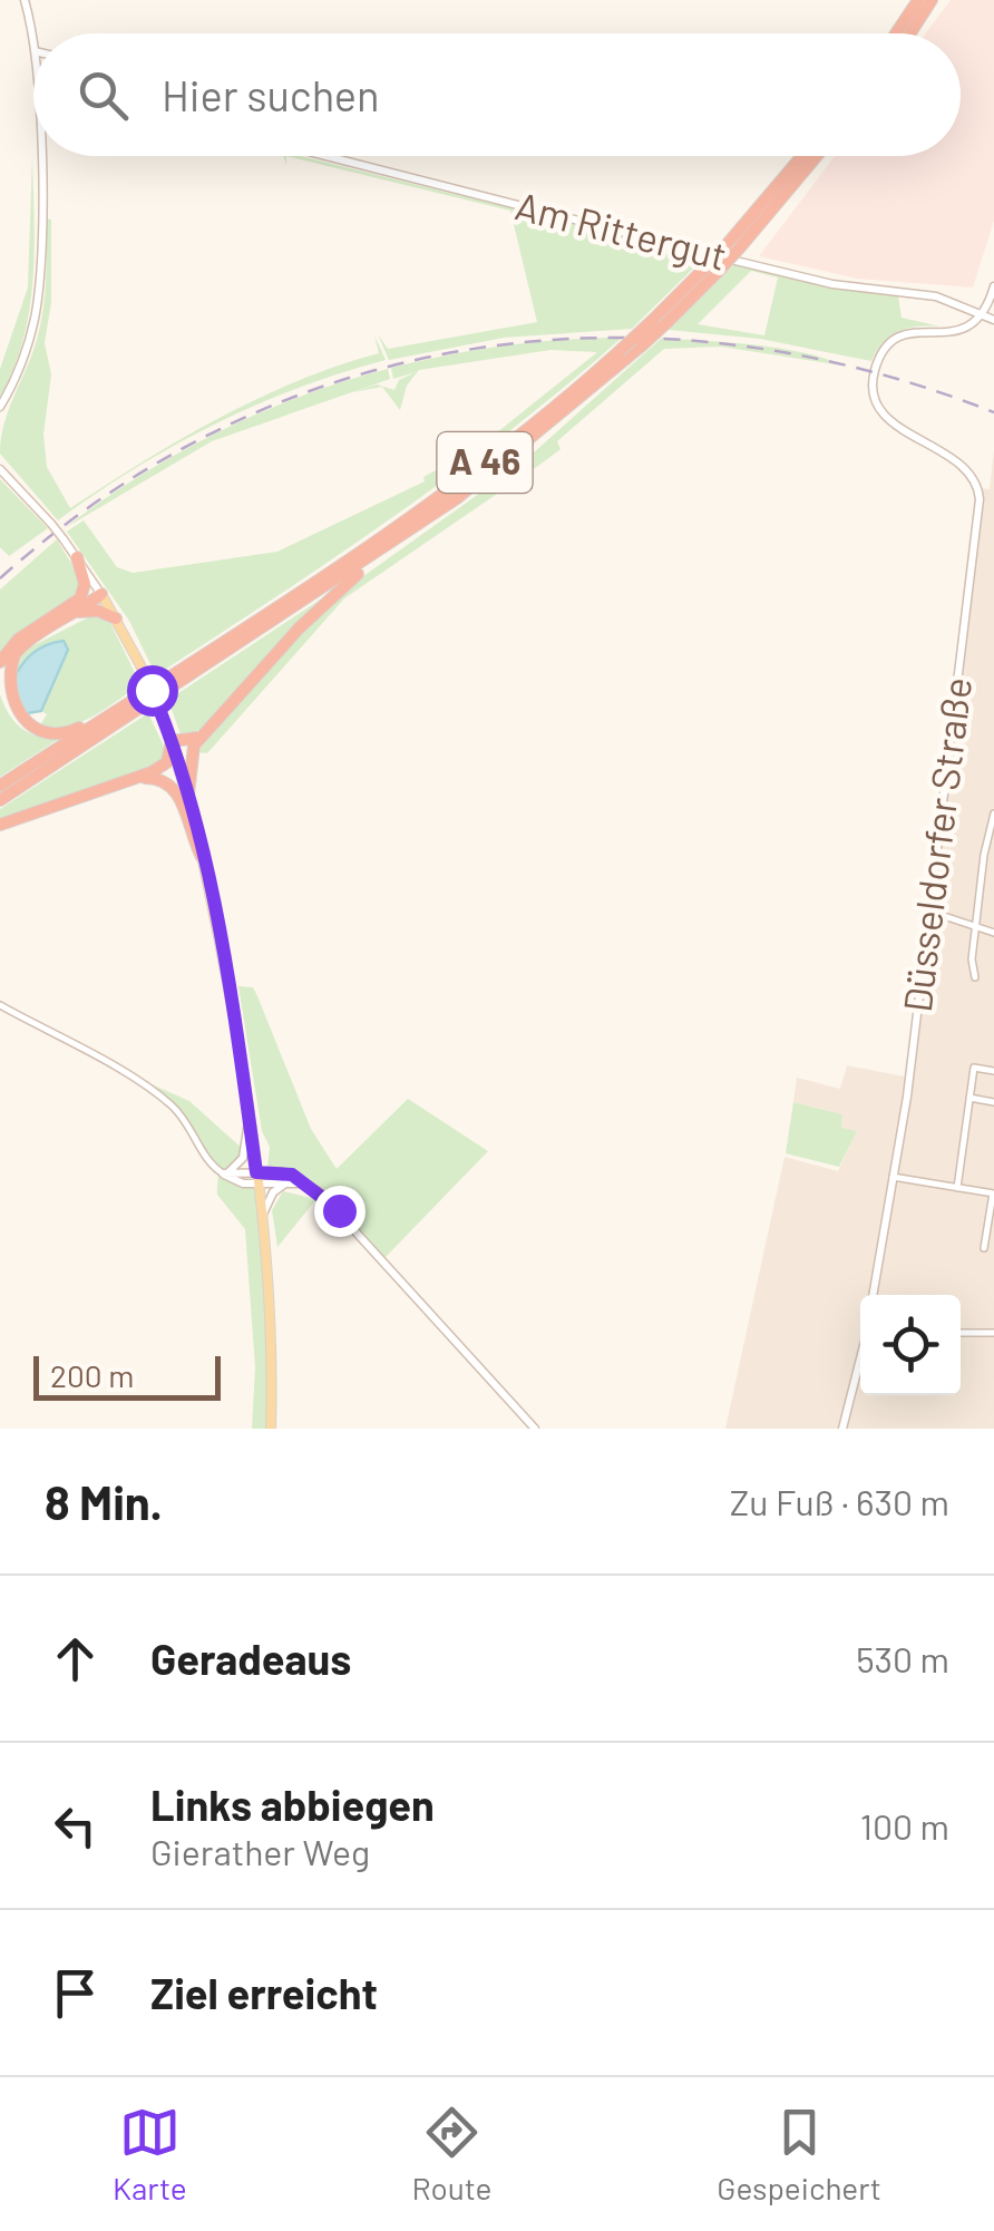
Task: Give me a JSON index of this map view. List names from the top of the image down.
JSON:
{
  "streets": {
    "highway": ["A 46"],
    "street": ["Am Rittergut", "Düsseldorfer Straße"]
  },
  "crossings": [
    ["Am Rittergut", "Düsseldorfer Straße"]
  ],
  "scale_bar": "200 m",
  "page": {
    "search": "Hier suchen",
    "scale": "200 m",
    "heading": ["8 Min.", "Zu Fuß · 630 m"],
    "list": [
      ["Geradeaus", "530 m"],
      ["Links abbiegen", "Gierather Weg", "100 m"],
      "Ziel erreicht"
    ],
    "nav": ["Karte", "Route", "Gespeichert"]
  }
}
